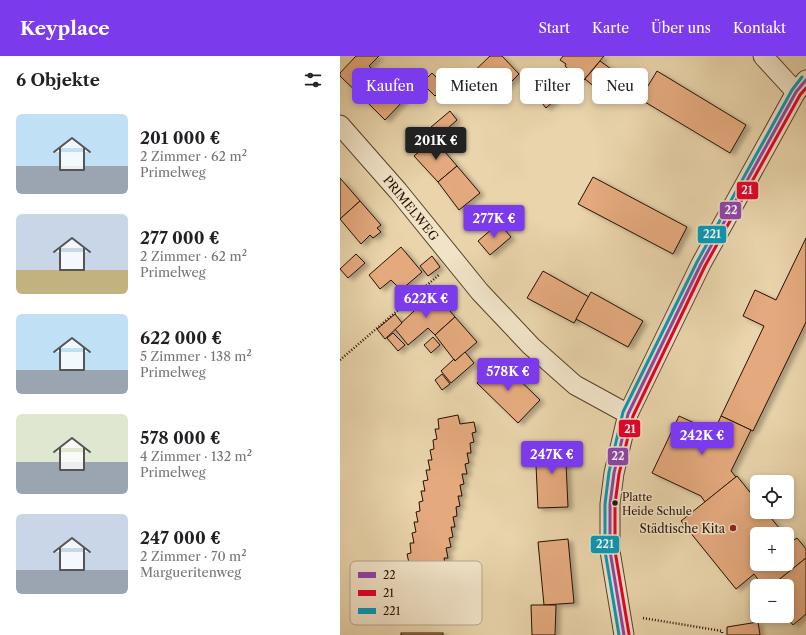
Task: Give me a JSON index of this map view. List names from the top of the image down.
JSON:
{
  "streets": {
    "street": ["PRIMELWEG"]
  },
  "places": ["Platte Heide Schule", "Städtische Kita"],
  "lines": ["transit line 221", "transit line 22", "transit line 21"],
  "legend": ["22", "21", "221"],
  "page": {
    "header": "Keyplace",
    "nav": [
      "Start",
      "Karte",
      "Über uns",
      "Kontakt"
    ],
    "heading": "6 Objekte",
    "chip": [
      "Kaufen",
      "Mieten",
      "Filter",
      "Neu"
    ],
    "list": [
      {
        "name": "201 000 €",
        "note": "2 Zimmer · 62 m² · Primelweg"
      },
      {
        "name": "277 000 €",
        "note": "2 Zimmer · 62 m² · Primelweg"
      },
      {
        "name": "622 000 €",
        "note": "5 Zimmer · 138 m² · Primelweg"
      },
      {
        "name": "578 000 €",
        "note": "4 Zimmer · 132 m² · Primelweg"
      },
      {
        "name": "247 000 €",
        "note": "2 Zimmer · 70 m² · Margueritenweg"
      }
    ],
    "price": [
      "201K €",
      "277K €",
      "622K €",
      "578K €",
      "242K €",
      "247K €"
    ],
    "map_buttons": ["+", "−"]
  }
}
